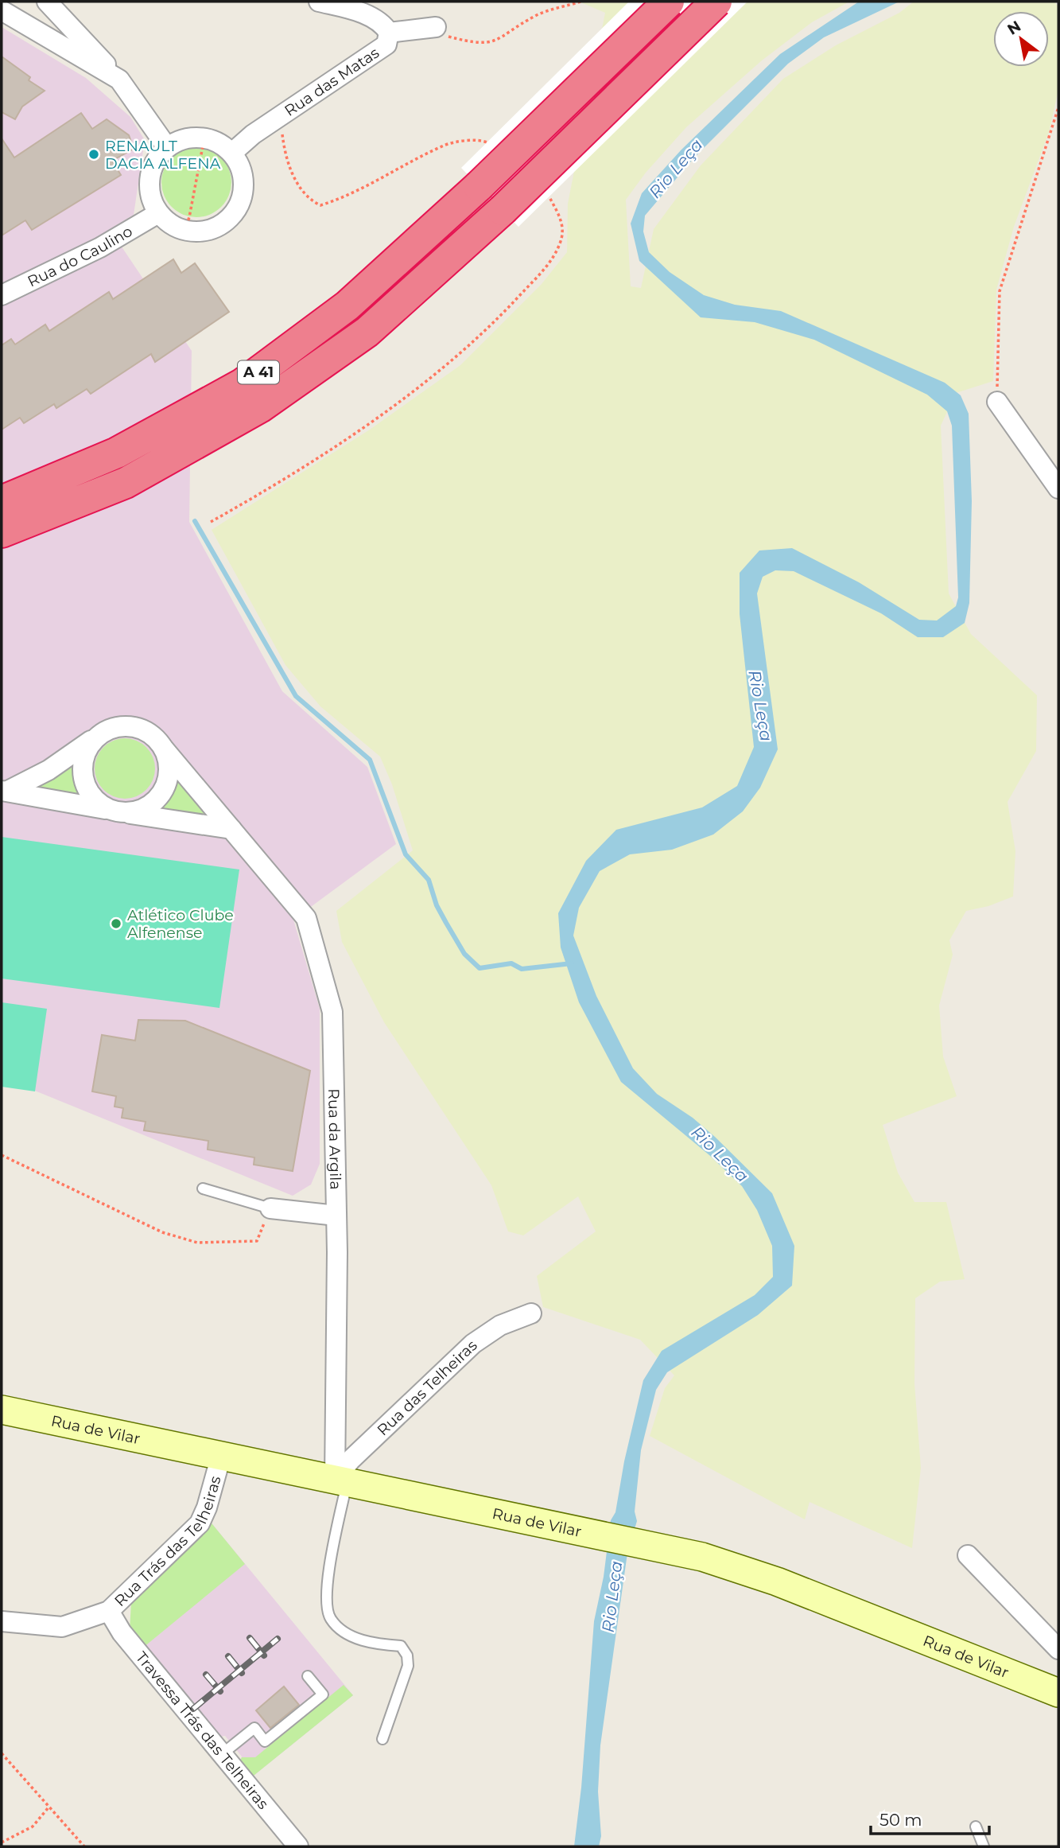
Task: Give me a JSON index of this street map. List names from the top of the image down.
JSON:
{
  "streets": {
    "highway": ["A 41"],
    "street": [
      "Rua das Matas",
      "Rua do Caulino",
      "Rua da Argila",
      "Rua das Telheiras",
      "Rua de Vilar",
      "Rua Trás das Telheiras",
      "Travessa Trás das Telheiras"
    ]
  },
  "crossings": [
    ["Rua da Argila", "Rua das Telheiras"],
    ["Rua da Argila", "Rua de Vilar"],
    ["Rua das Telheiras", "Rua de Vilar"],
    ["Rua de Vilar", "Rua Trás das Telheiras"],
    ["Rua Trás das Telheiras", "Travessa Trás das Telheiras"]
  ],
  "water": ["Rio Leça"],
  "places": ["RENAULT DACIA ALFENA", "Atlético Clube Alfenense"],
  "scale_bar": "50 m",
  "north": "top left"
}
